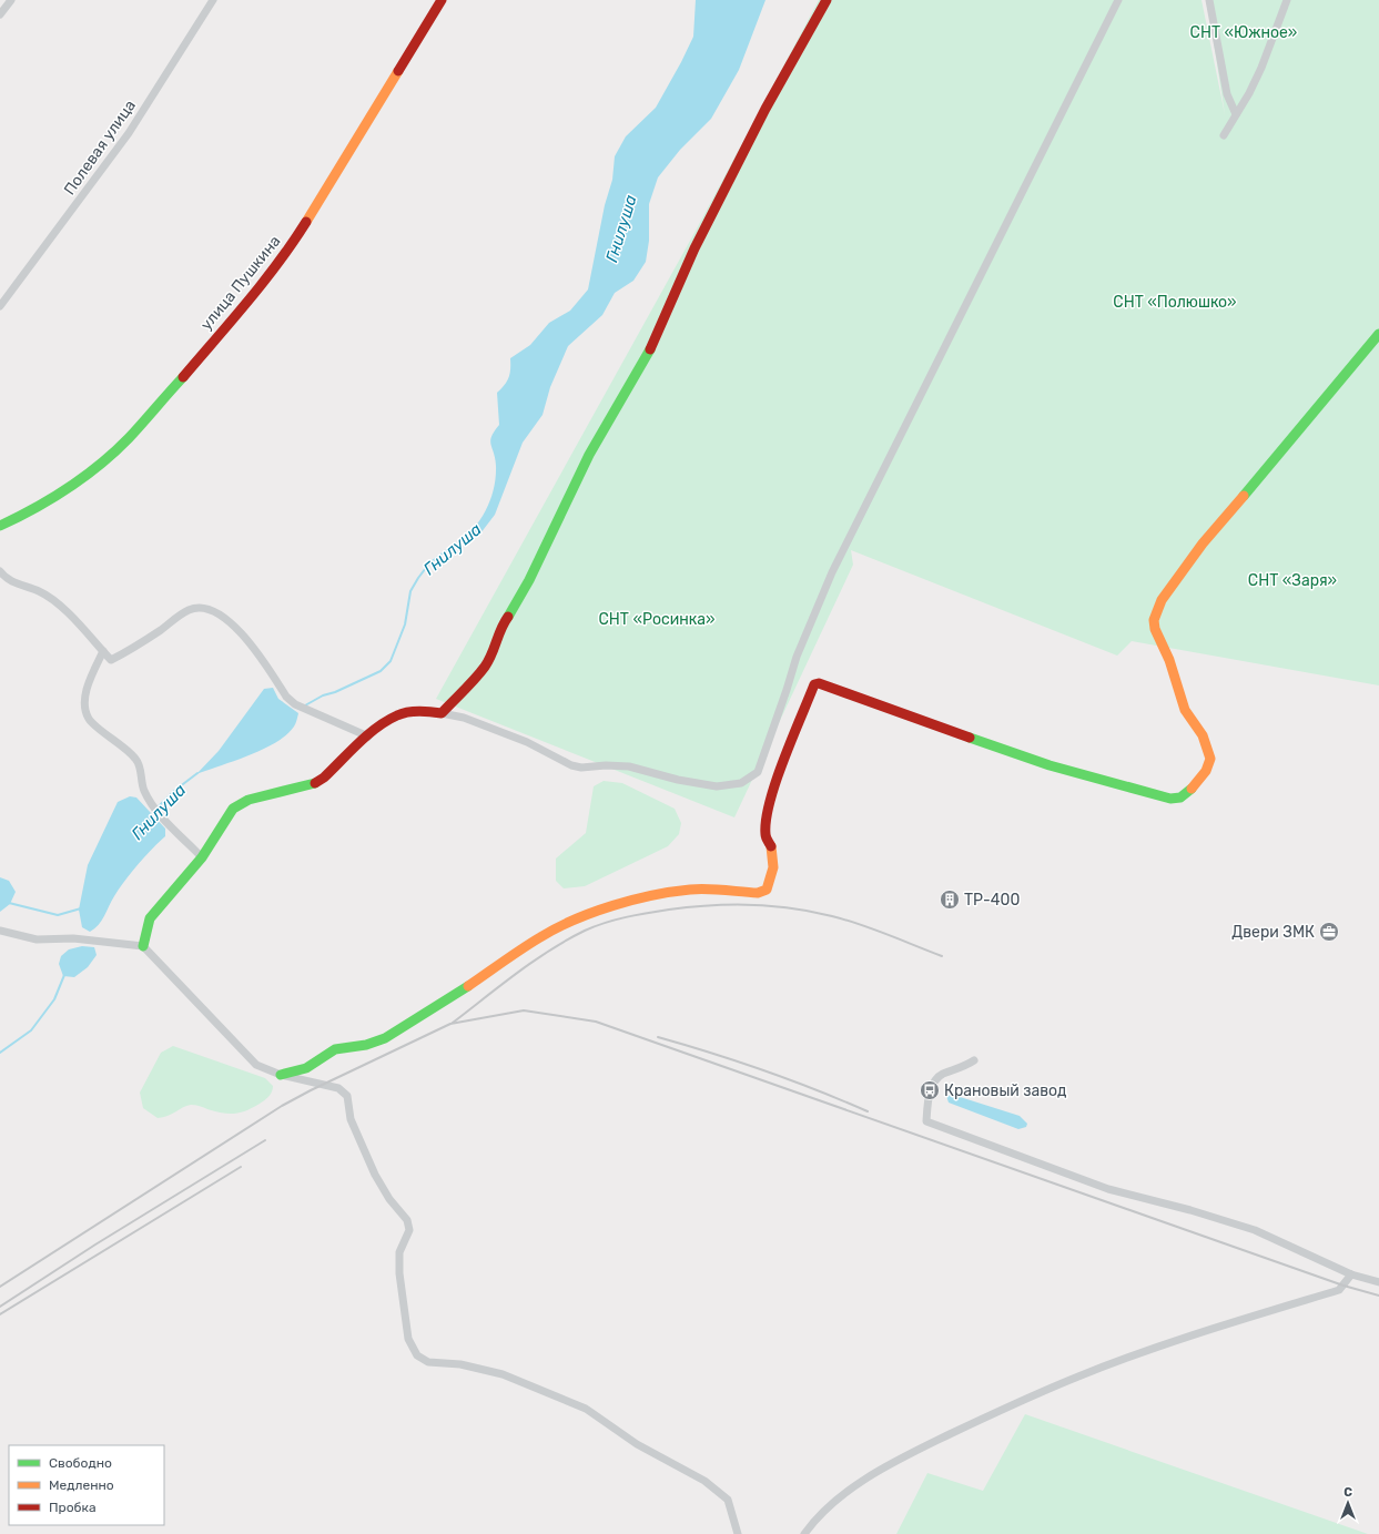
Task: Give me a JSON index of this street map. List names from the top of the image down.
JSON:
{
  "streets": {
    "street": ["Полевая улица", "улица Пушкина"]
  },
  "water": ["Гнилуша"],
  "parks": [
    "СНТ «Южное»",
    "СНТ «Полюшко»",
    "СНТ «Заря»",
    "СНТ «Росинка»"
  ],
  "places": {
    "building": ["ТР-400"],
    "office": ["Двери ЗМК"],
    "bus stop": ["Крановый завод"]
  },
  "legend": ["Свободно", "Медленно", "Пробка"],
  "north": "top"
}
